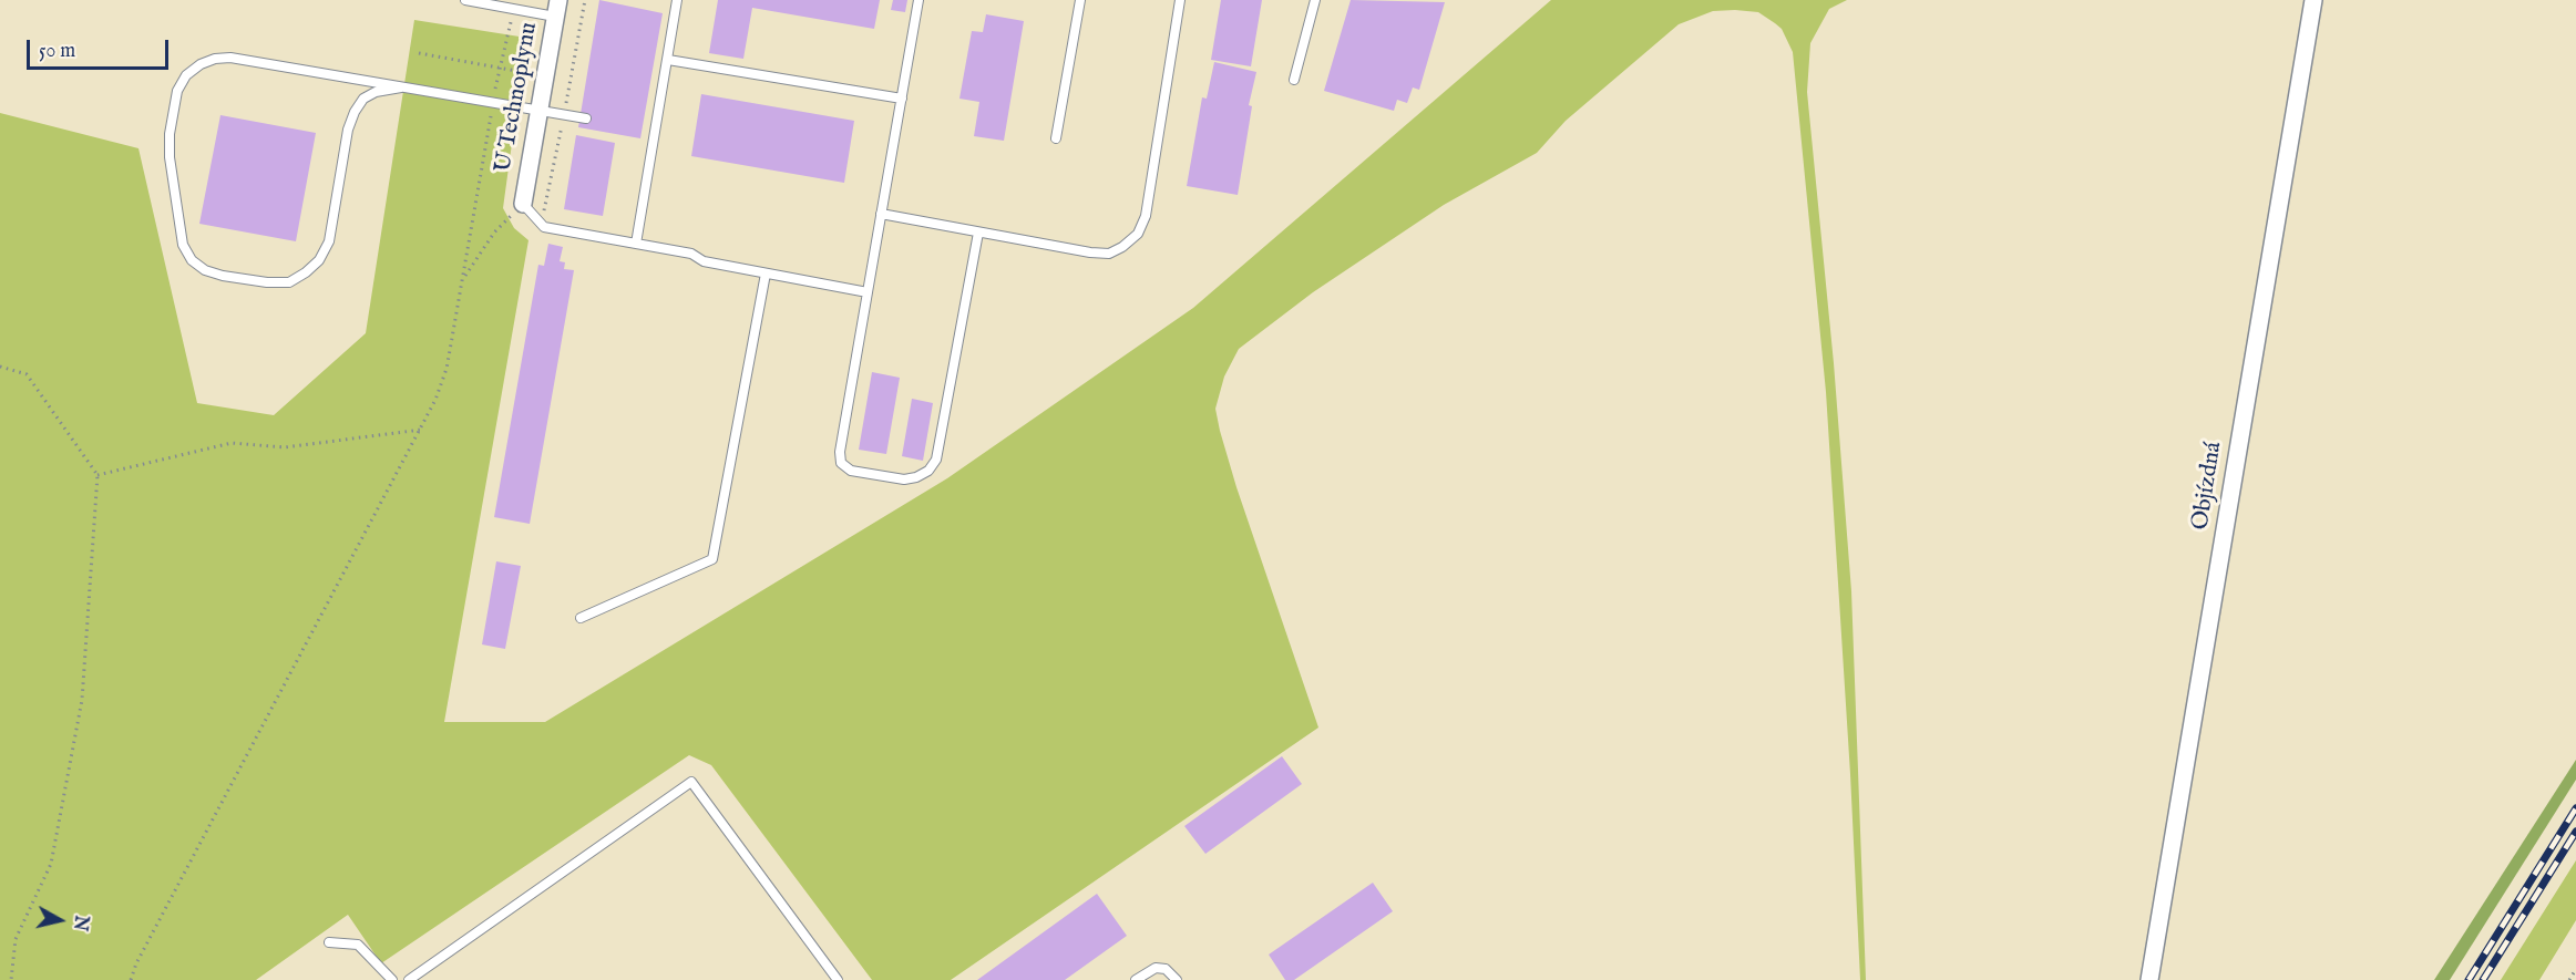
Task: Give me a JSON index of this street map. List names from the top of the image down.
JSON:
{
  "streets": {
    "street": ["U Technoplynu", "Objízdná"]
  },
  "scale_bar": "50 m",
  "north": "right"
}
